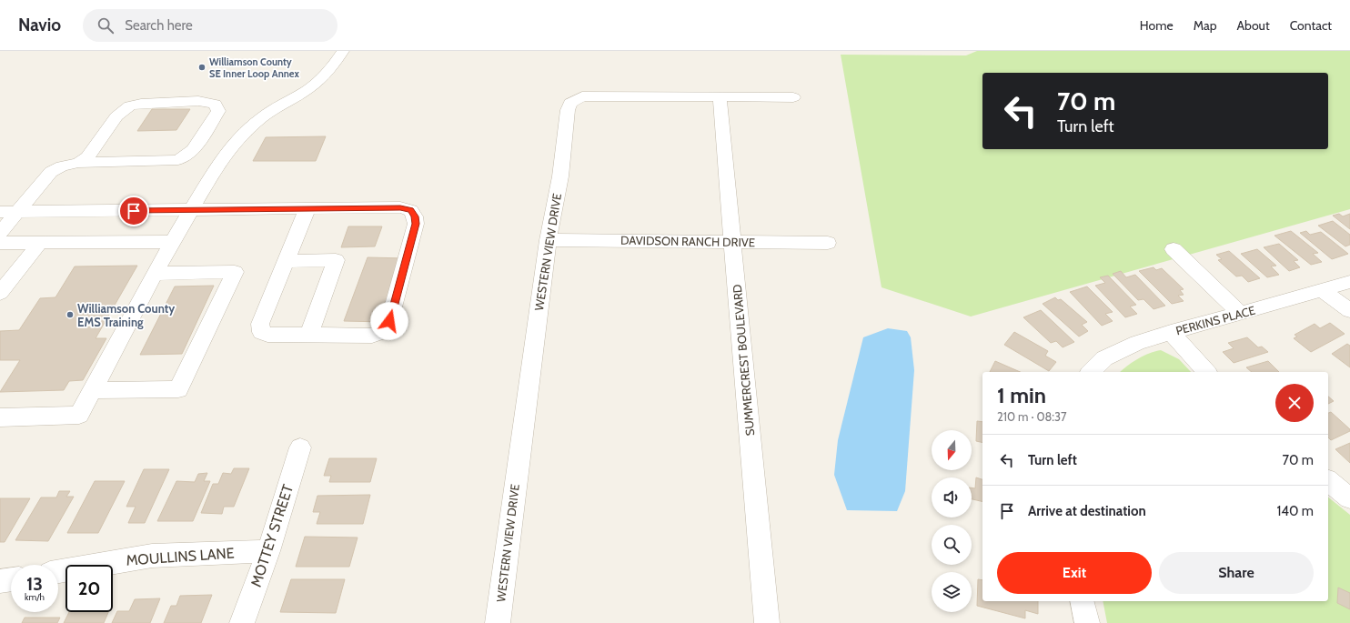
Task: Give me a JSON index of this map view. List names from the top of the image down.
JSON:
{
  "streets": {
    "street": [
      "DAVIDSON RANCH DRIVE",
      "WESTERN VIEW DRIVE",
      "PERKINS PLACE",
      "SUMMERCREST BOULEVARD",
      "MOTTEY STREET",
      "MOULLINS LANE"
    ]
  },
  "crossings": [
    ["DAVIDSON RANCH DRIVE", "WESTERN VIEW DRIVE"],
    ["DAVIDSON RANCH DRIVE", "SUMMERCREST BOULEVARD"],
    ["WESTERN VIEW DRIVE", "SUMMERCREST BOULEVARD"],
    ["MOTTEY STREET", "MOULLINS LANE"]
  ],
  "places": ["Williamson County SE Inner Loop Annex", "Williamson County EMS Training"],
  "north": "bottom",
  "page": {
    "header": "Navio",
    "search": "Search here",
    "nav": [
      "Home",
      "Map",
      "About",
      "Contact"
    ],
    "turn": ["70 m", "Turn left"],
    "heading": ["1 min", "210 m · 08:37"],
    "list": [
      {
        "name": "Turn left",
        "value": "70 m"
      },
      {
        "name": "Arrive at destination",
        "value": "140 m"
      }
    ],
    "buttons": ["Exit", "Share"],
    "speed": "13 km/h",
    "limit": "20"
  }
}
